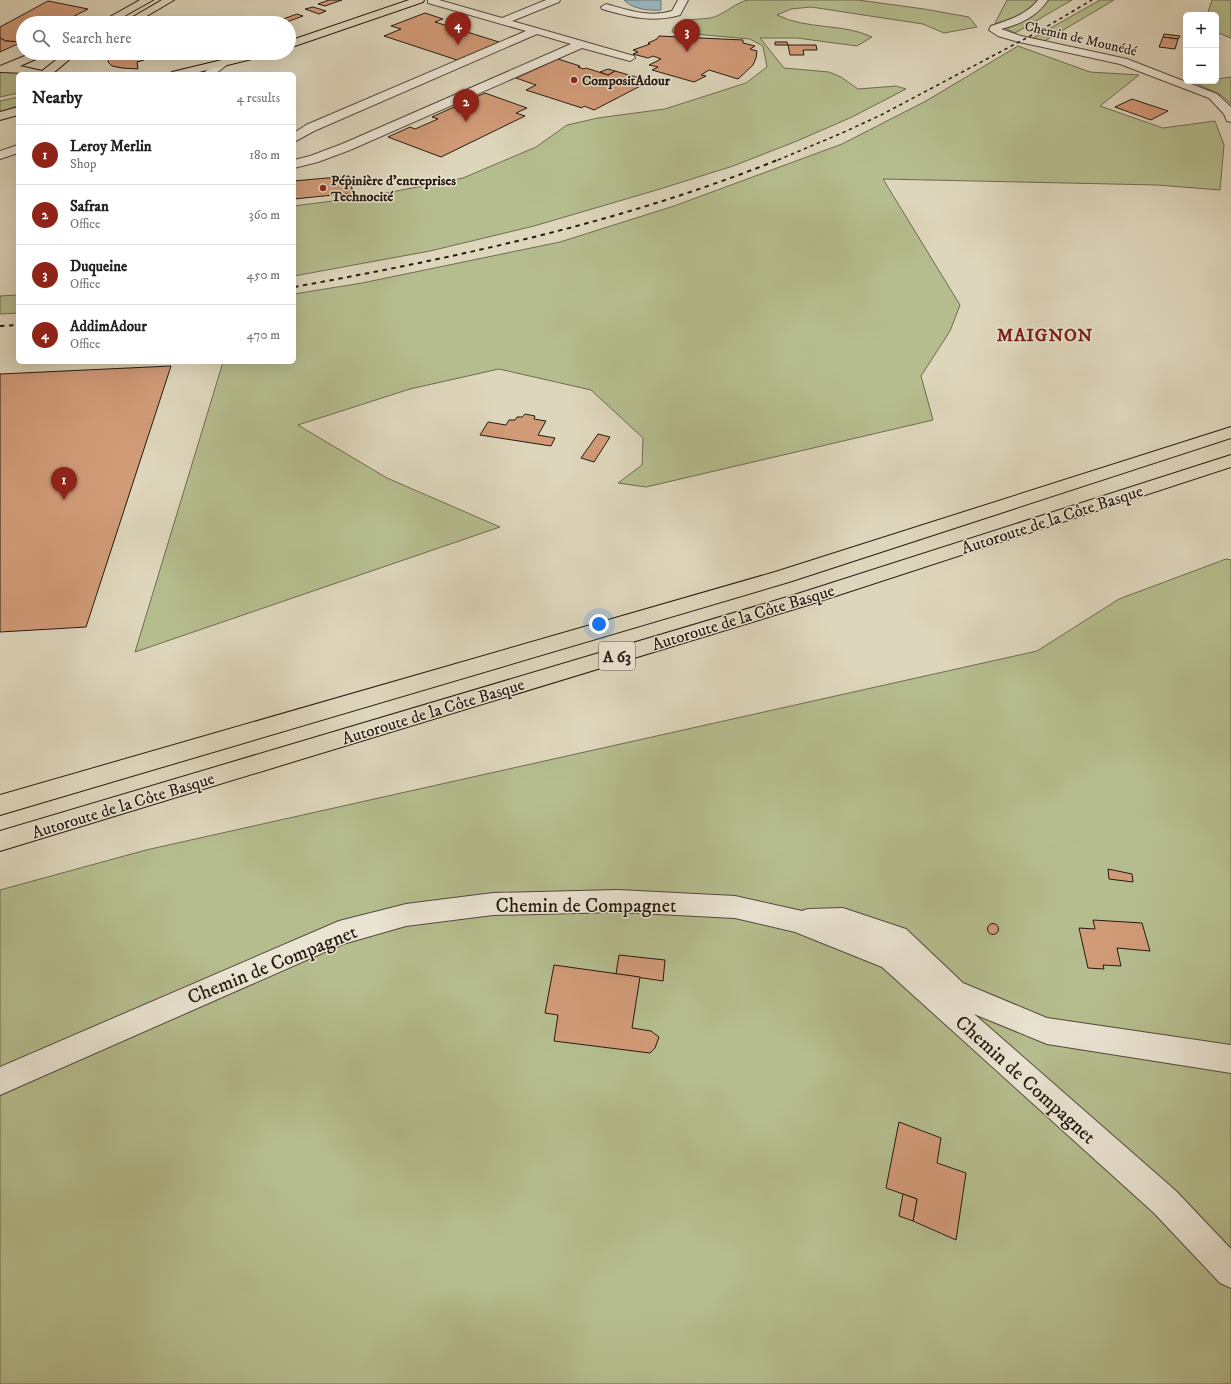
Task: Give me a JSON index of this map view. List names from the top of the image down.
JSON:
{
  "streets": {
    "main road": ["Autoroute de la Côte Basque", "A 63"],
    "street": ["Chemin de Mounédé", "Chemin de Compagnet"]
  },
  "districts": ["MAIGNON"],
  "places": ["CompositAdour", "Pépinière d'entreprises Technocité"],
  "page": {
    "map_buttons": ["+", "−"],
    "pins": [
      "4",
      "3",
      "2",
      "1"
    ],
    "search": "Search here",
    "heading": ["Nearby", "4 results"],
    "list": [
      {
        "mark": "1",
        "name": "Leroy Merlin",
        "note": "Shop",
        "value": "180 m"
      },
      {
        "mark": "2",
        "name": "Safran",
        "note": "Office",
        "value": "360 m"
      },
      {
        "mark": "3",
        "name": "Duqueine",
        "note": "Office",
        "value": "450 m"
      },
      {
        "mark": "4",
        "name": "AddimAdour",
        "note": "Office",
        "value": "470 m"
      }
    ]
  }
}
